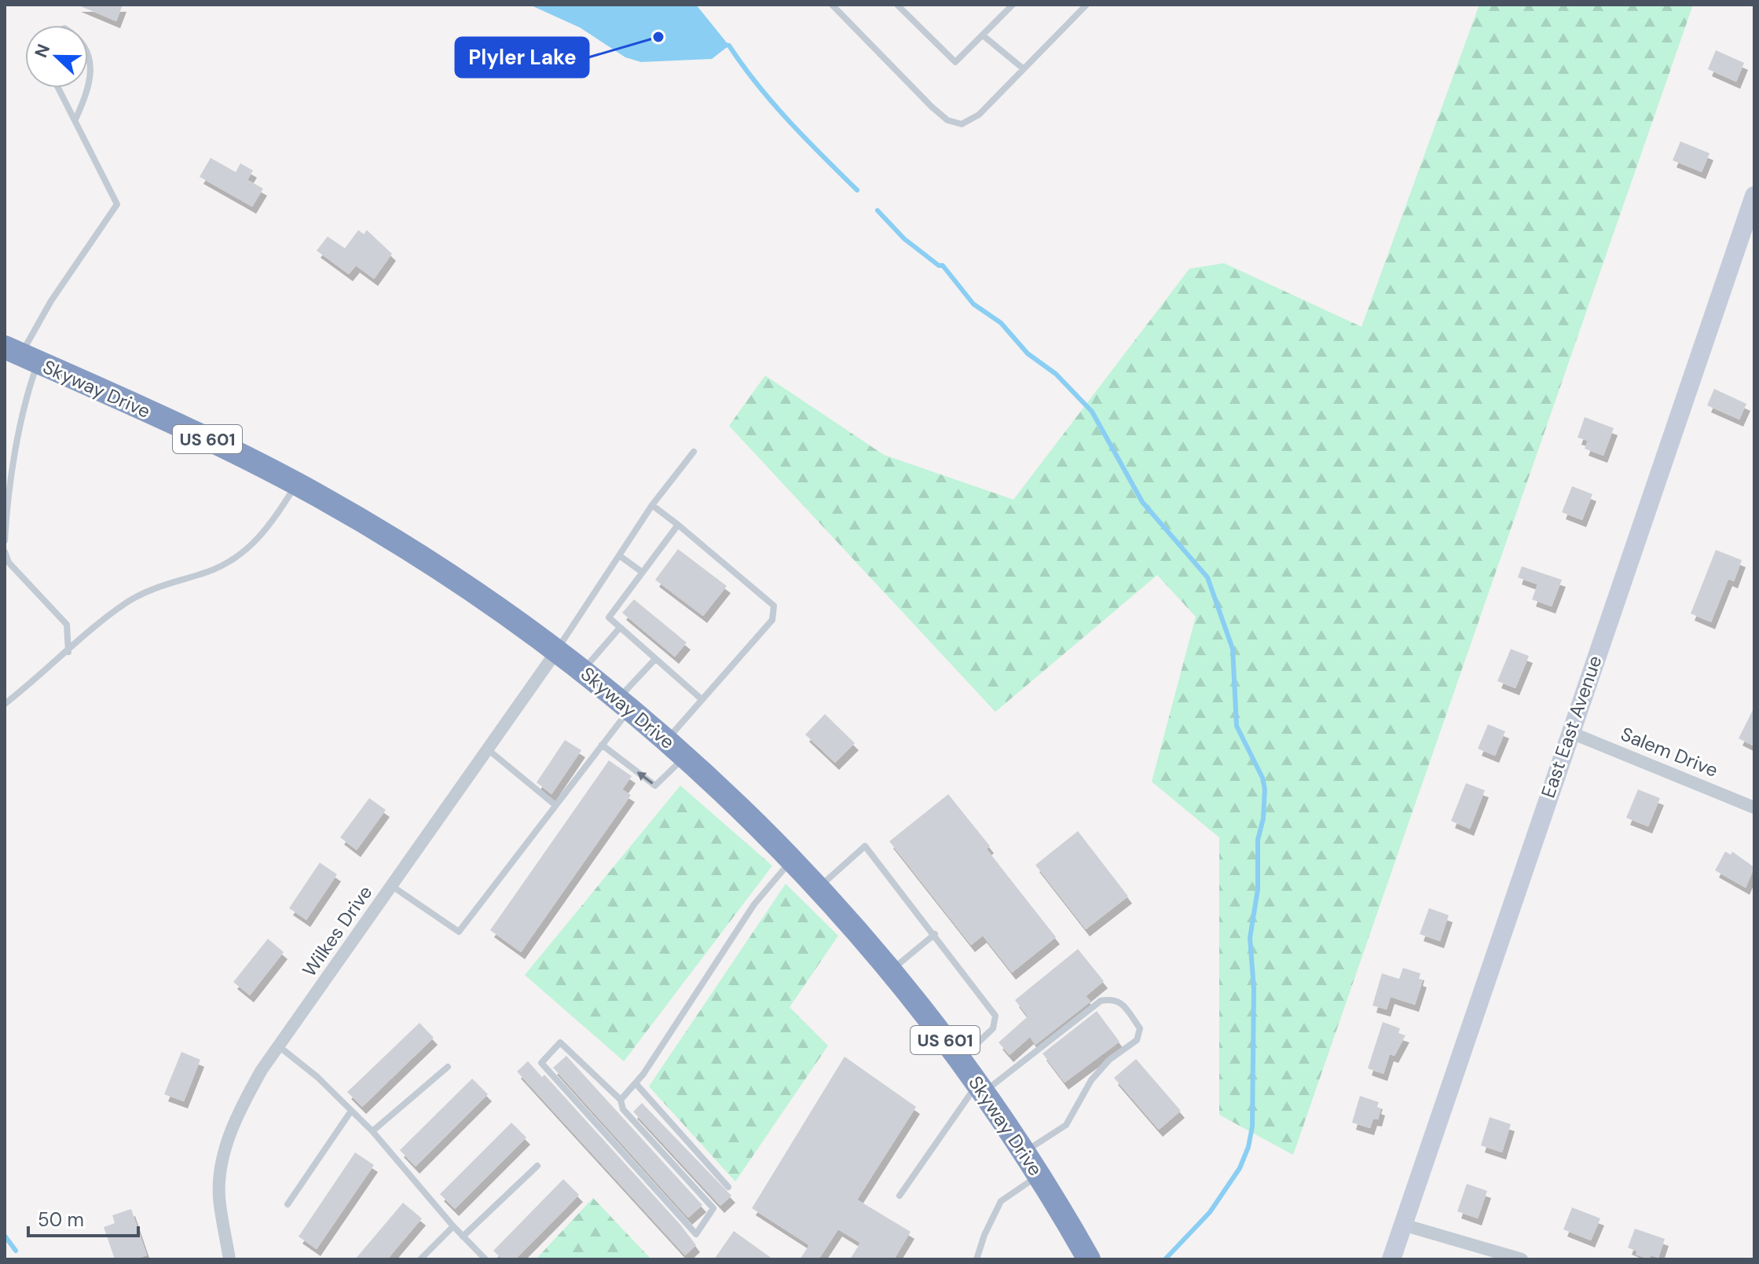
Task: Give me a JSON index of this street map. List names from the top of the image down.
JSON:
{
  "streets": {
    "highway": ["Skyway Drive", "US 601"],
    "street": ["East East Avenue", "Salem Drive", "Wilkes Drive"]
  },
  "crossings": [
    ["Skyway Drive", "Wilkes Drive"],
    ["East East Avenue", "Salem Drive"]
  ],
  "places": ["Plyler Lake"],
  "scale_bar": "50 m",
  "north": "left"
}
